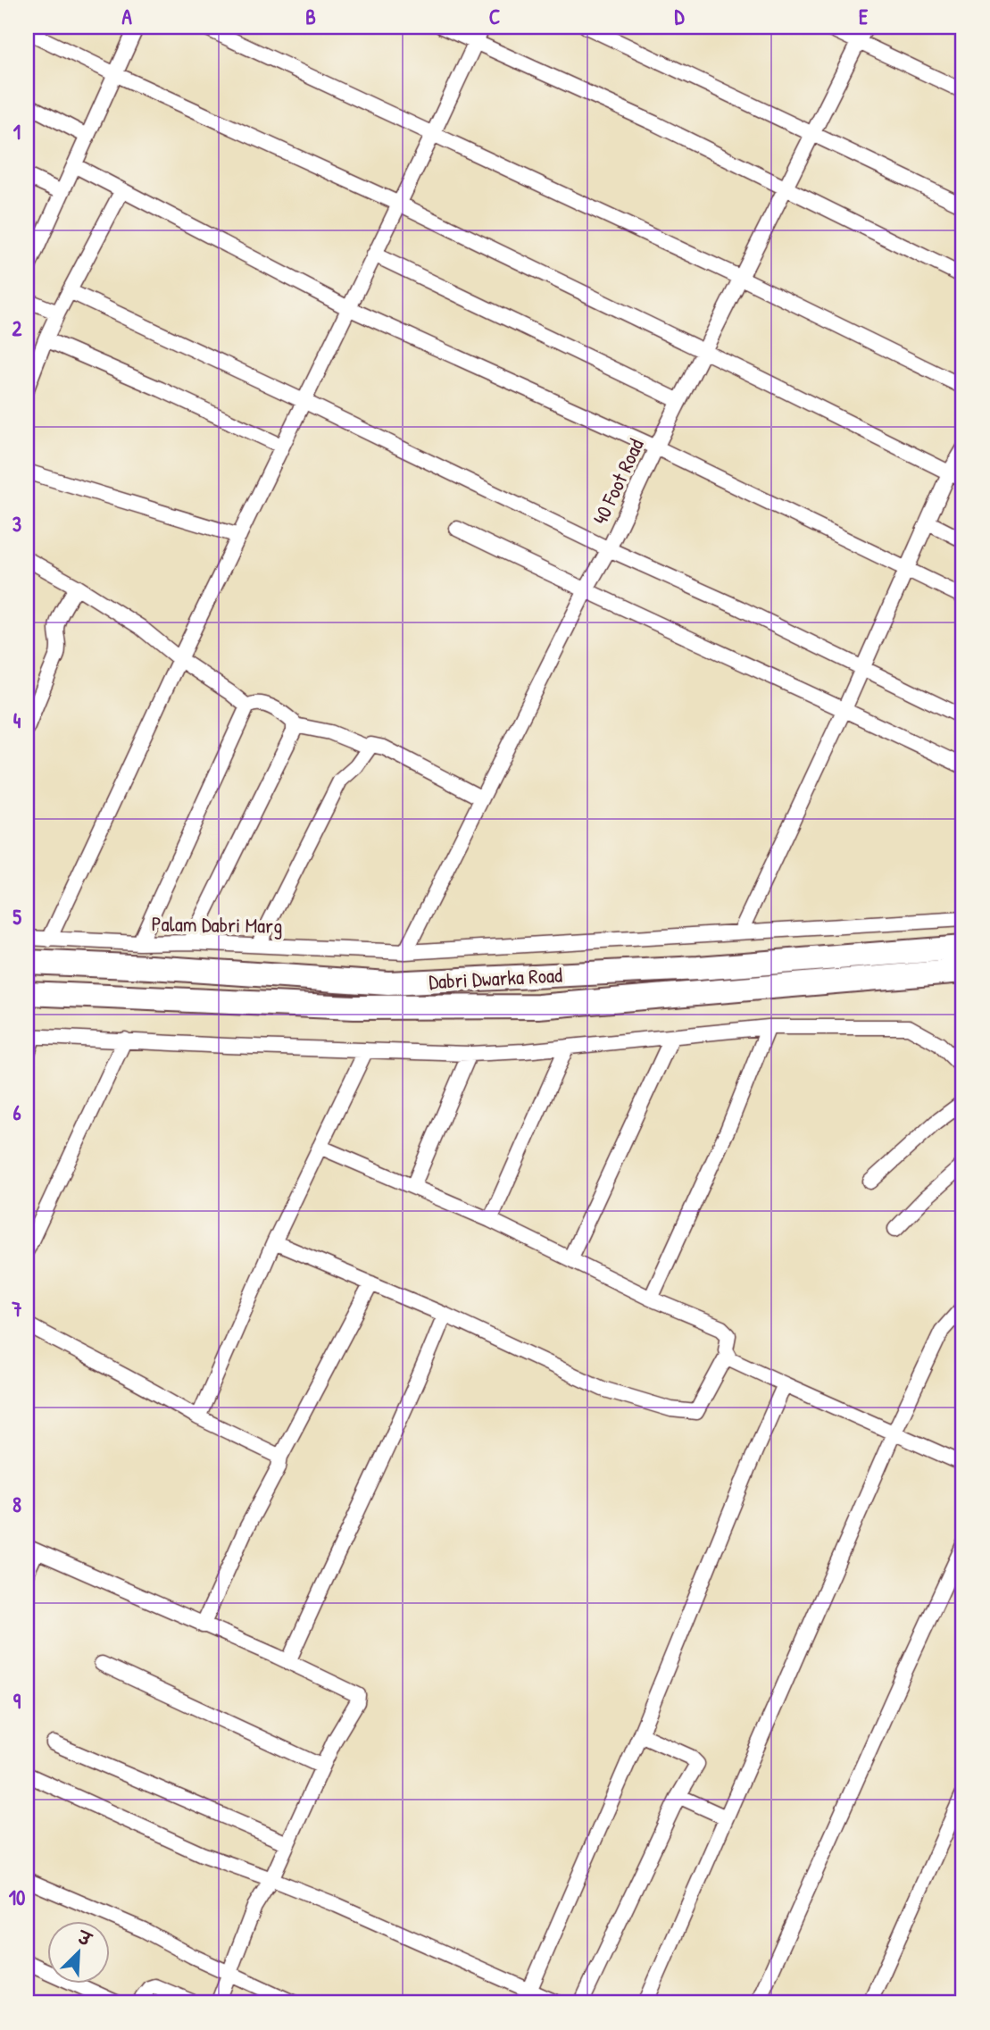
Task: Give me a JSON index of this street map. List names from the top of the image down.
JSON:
{
  "streets": {
    "main road": ["Dabri Dwarka Road"],
    "street": ["40 Foot Road", "Palam Dabri Marg"]
  },
  "crossings": [
    ["40 Foot Road", "Palam Dabri Marg"]
  ],
  "north": "top right",
  "grid": {
    "columns": [
      "A",
      "B",
      "C",
      "D",
      "E"
    ],
    "rows": [
      "1",
      "2",
      "3",
      "4",
      "5",
      "6",
      "7",
      "8",
      "9",
      "10"
    ]
  }
}
